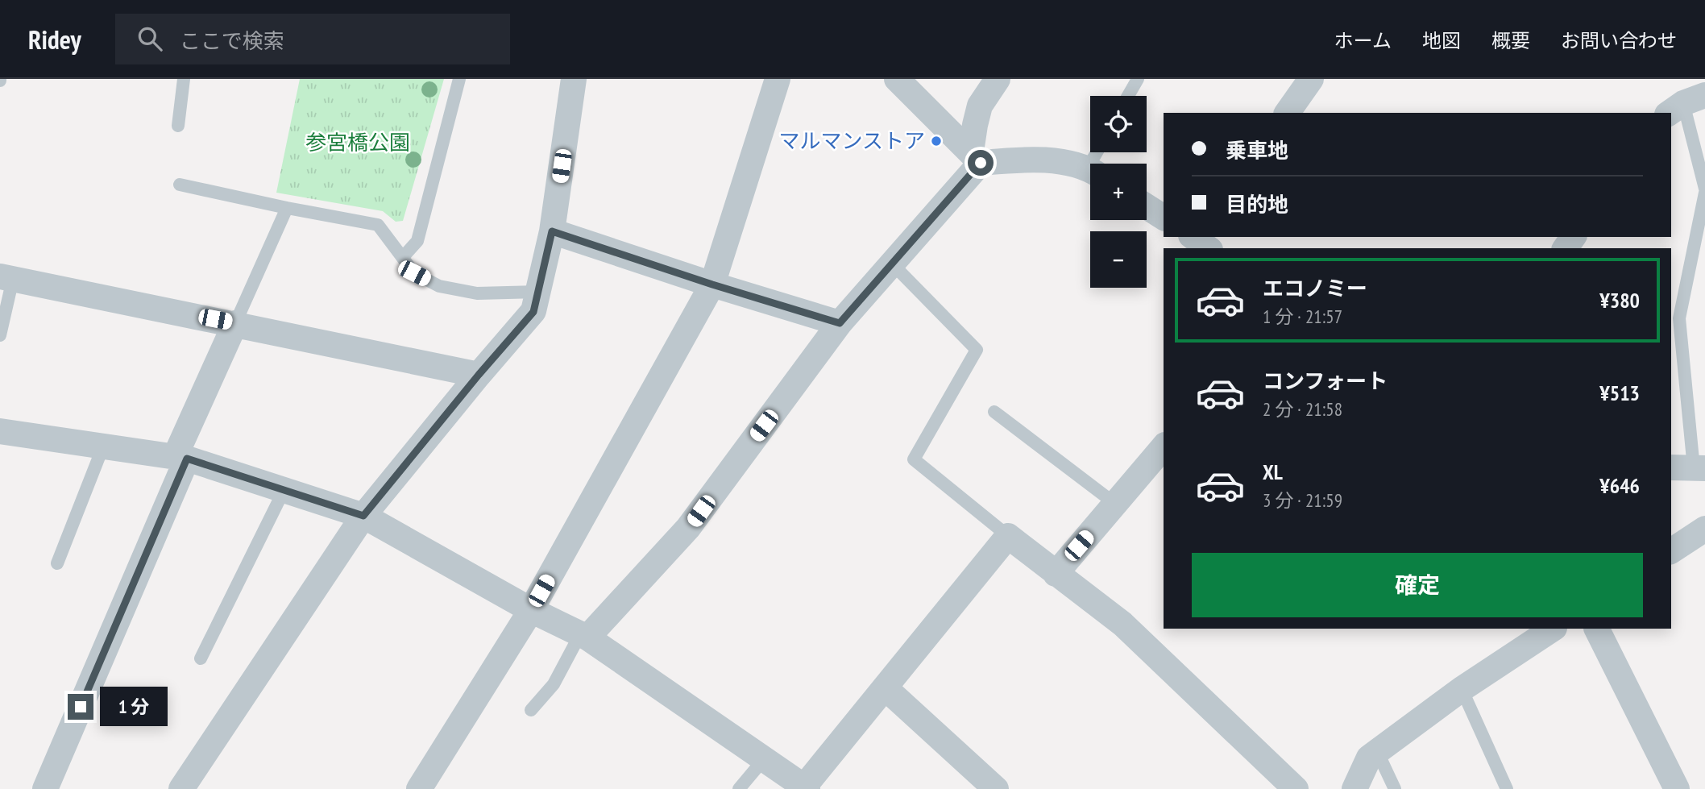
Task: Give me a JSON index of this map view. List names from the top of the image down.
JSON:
{
  "parks": ["参宮橋公園"],
  "places": ["マルマンストア"],
  "page": {
    "header": "Ridey",
    "search": "ここで検索",
    "nav": [
      "ホーム",
      "地図",
      "概要",
      "お問い合わせ"
    ],
    "map_buttons": ["+", "−"],
    "banner": ["乗車地", "目的地"],
    "list": [
      {
        "name": "エコノミー",
        "note": "1 分 · 21:57",
        "value": "¥380"
      },
      {
        "name": "コンフォート",
        "note": "2 分 · 21:58",
        "value": "¥513"
      },
      {
        "name": "XL",
        "note": "3 分 · 21:59",
        "value": "¥646"
      }
    ],
    "buttons": "確定",
    "bubble": "1 分"
  }
}
